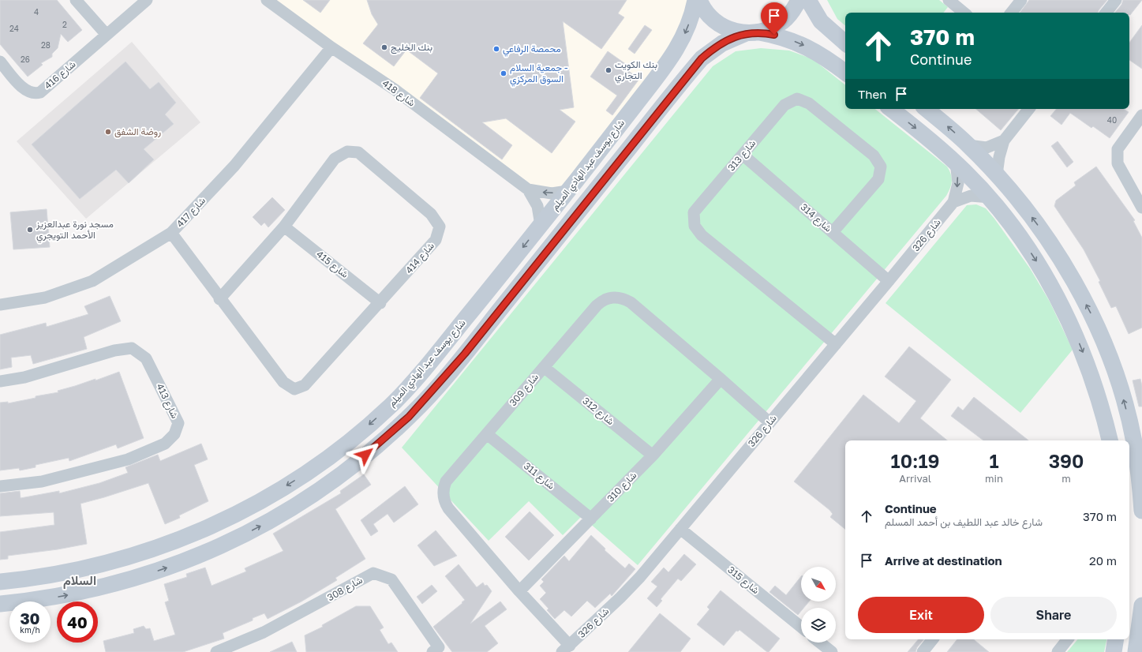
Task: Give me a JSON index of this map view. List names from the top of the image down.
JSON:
{
  "streets": {
    "street": [
      "شارع 416",
      "شارع 418",
      "شارع 313",
      "شارع يوسف عبد الهادي الميلم",
      "شارع 417",
      "شارع 314",
      "شارع 326",
      "شارع 414",
      "شارع 415",
      "شارع 309",
      "شارع 413",
      "شارع 312",
      "شارع 311",
      "شارع 310",
      "شارع 315",
      "شارع 308"
    ]
  },
  "crossings": [
    ["شارع 418", "شارع يوسف عبد الهادي الميلم"],
    ["شارع 418", "شارع 417"],
    ["شارع 313", "شارع 314"],
    ["شارع 313", "شارع 326"],
    ["شارع 417", "شارع 414"],
    ["شارع 314", "شارع 326"],
    ["شارع 326", "شارع 309"],
    ["شارع 326", "شارع 315"],
    ["شارع 414", "شارع 415"],
    ["شارع 309", "شارع 312"],
    ["شارع 309", "شارع 311"],
    ["شارع 309", "شارع 310"],
    ["شارع 312", "شارع 310"],
    ["شارع 311", "شارع 310"]
  ],
  "districts": ["السلام"],
  "places": [
    "بنك الخليج",
    "محمصة الرفاعي",
    "بنك الكويت التجاري",
    "جمعية السلام - السوق المركزي",
    "روضة الشفق",
    "مسجد نورة عبدالعزيز الأحمد التويجري"
  ],
  "house_numbers": [
    "4",
    "2",
    "24",
    "28",
    "26",
    "40"
  ],
  "north": "bottom right",
  "page": {
    "turn": ["370 m", "Continue"],
    "then": "Then",
    "eta": [
      "10:19",
      "Arrival",
      "1",
      "min",
      "390",
      "m"
    ],
    "list": [
      {
        "name": "Continue",
        "note": "شارع خالد عبد اللطيف بن أحمد المسلم",
        "value": "370 m"
      },
      {
        "name": "Arrive at destination",
        "value": "20 m"
      }
    ],
    "buttons": ["Exit", "Share"],
    "speed": "30 km/h",
    "limit": "40"
  }
}
